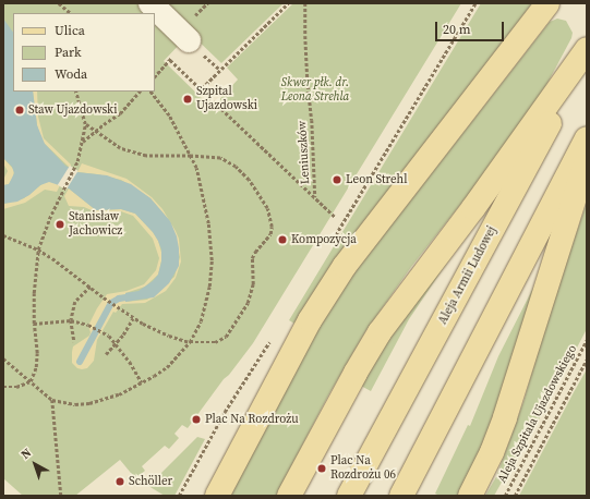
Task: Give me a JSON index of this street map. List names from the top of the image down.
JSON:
{
  "streets": {
    "main road": ["Aleja Armii Ludowej"],
    "path": ["Leniuszków", "Aleja Szpitala Ujazdowskiego"]
  },
  "parks": ["Skwer płk. dr. Leona Strehla"],
  "places": [
    "Szpital Ujazdowski",
    "Staw Ujazdowski",
    "Leon Strehl",
    "Stanisław Jachowicz",
    "Kompozycja",
    "Plac Na Rozdrożu",
    "Plac Na Rozdrożu 06",
    "Schöller"
  ],
  "legend": ["Ulica", "Park", "Woda"],
  "scale_bar": "20 m",
  "north": "top left"
}
